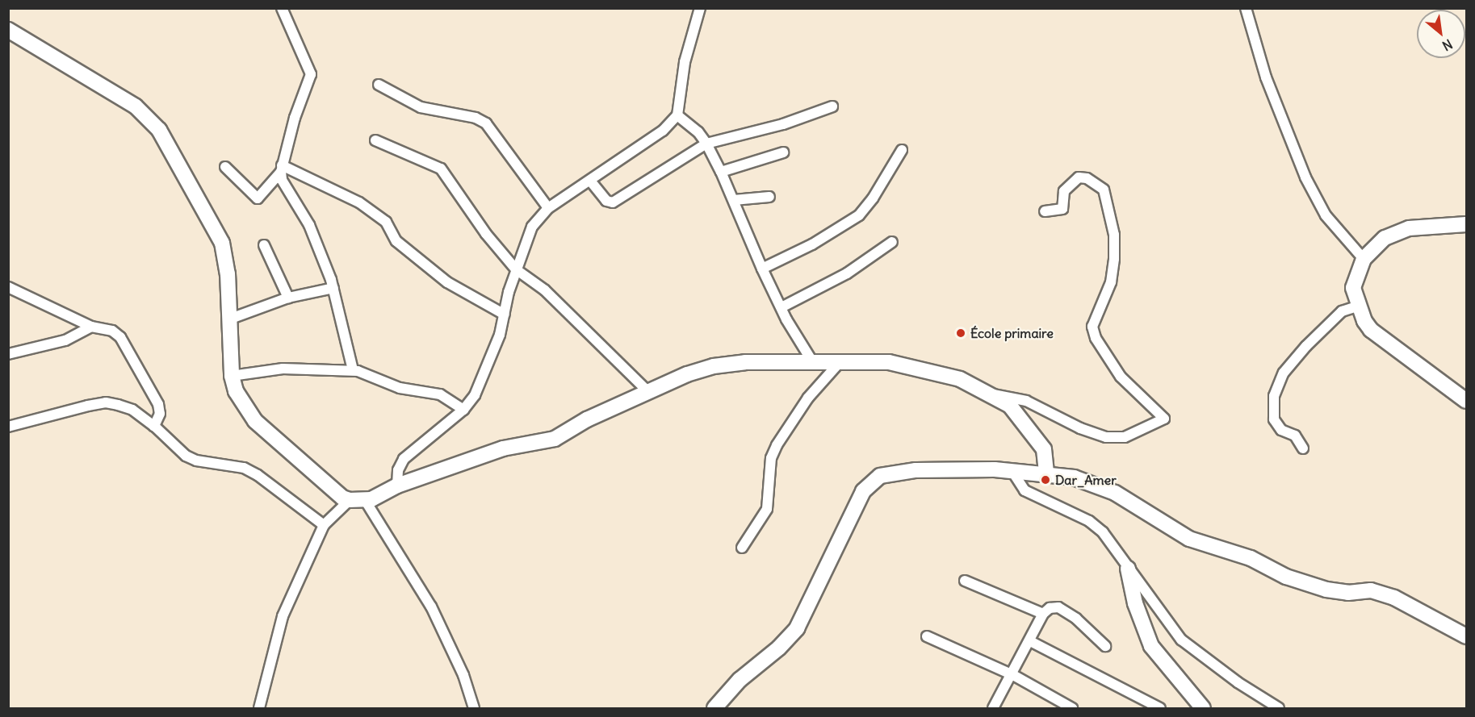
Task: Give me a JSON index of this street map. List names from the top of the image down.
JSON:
{
  "places": ["École primaire", "Dar_Amer"],
  "north": "bottom right"
}
